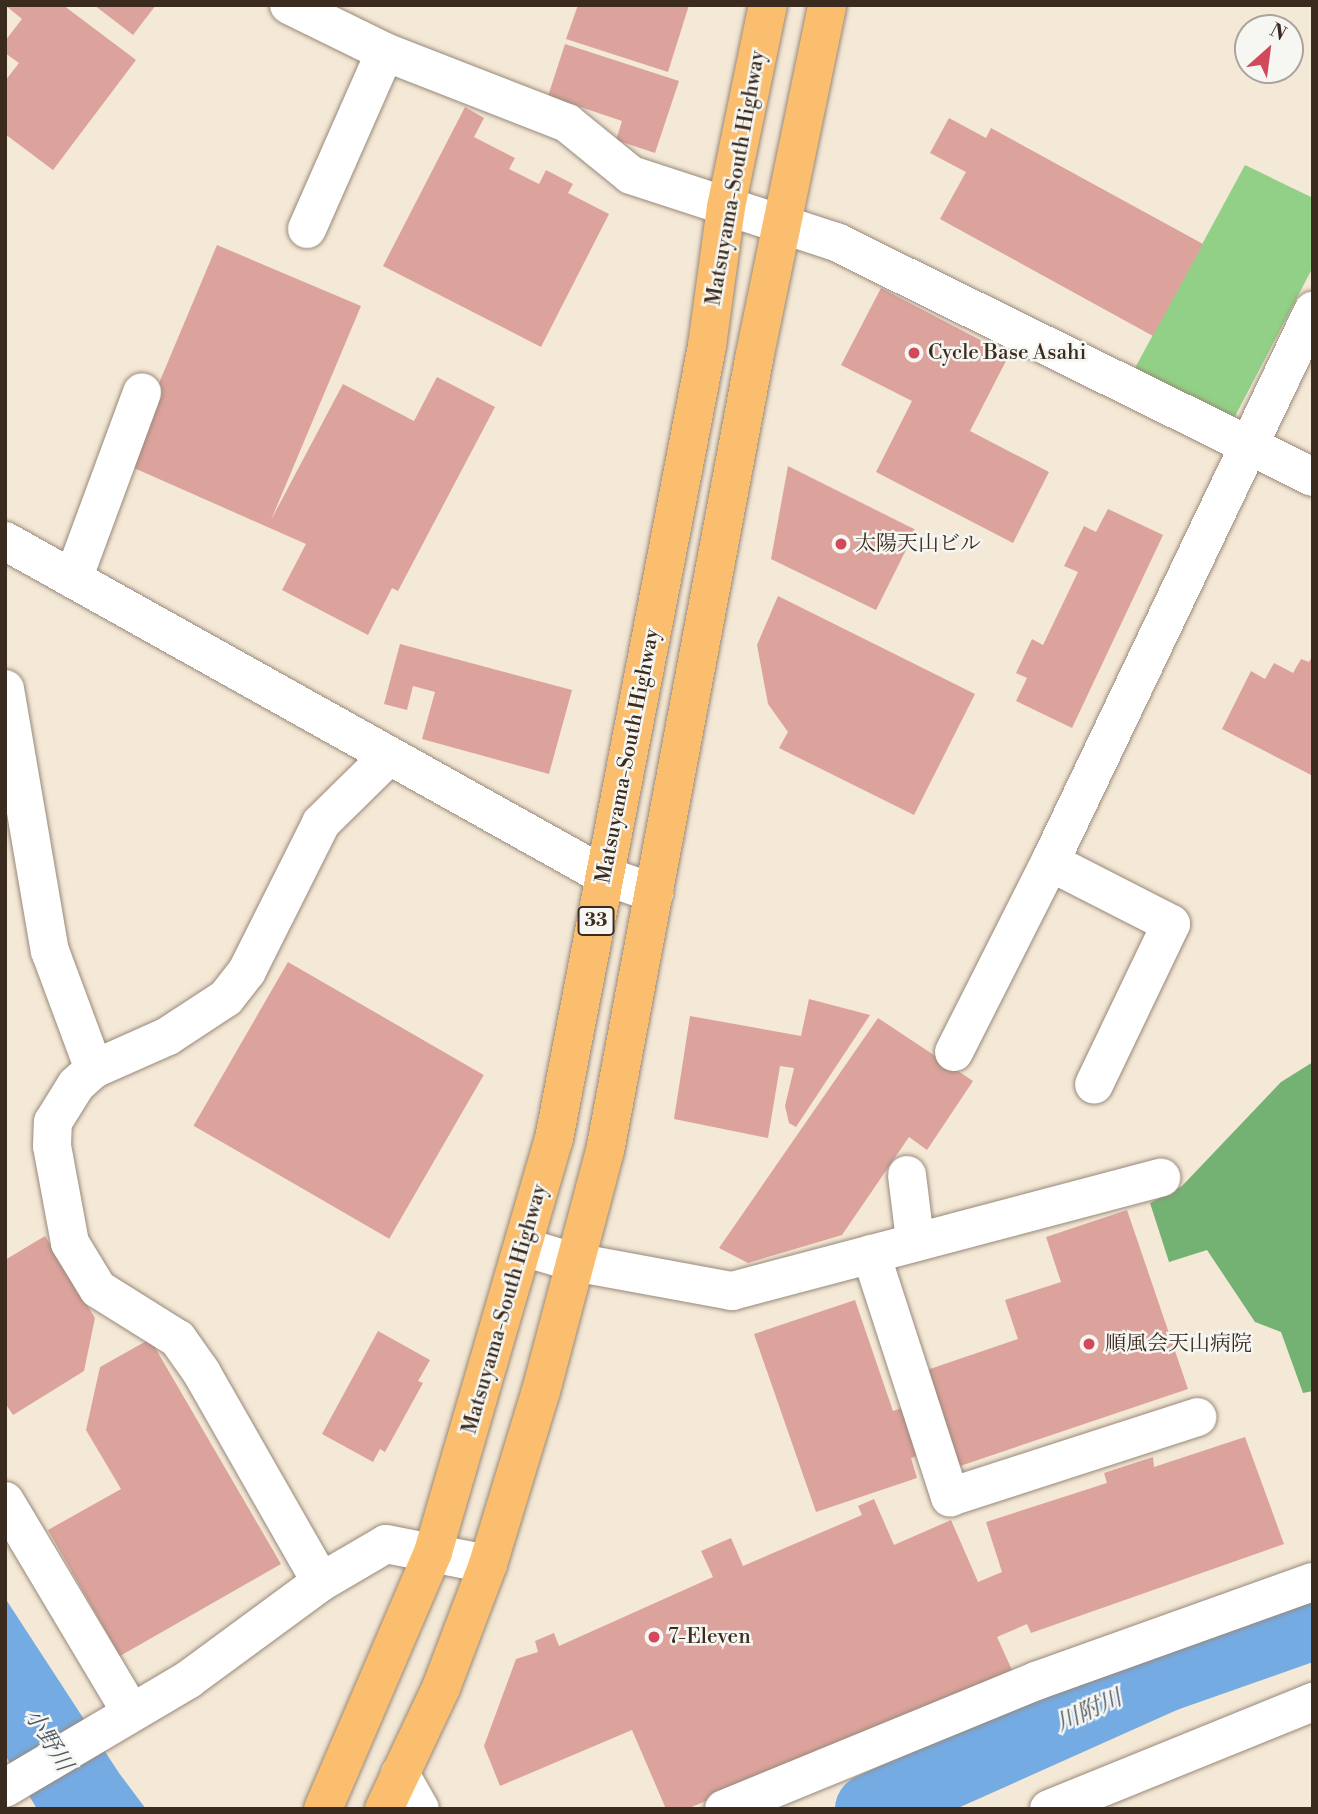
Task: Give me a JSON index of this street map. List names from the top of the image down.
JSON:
{
  "streets": {
    "highway": ["Matsuyama-South Highway", "33"]
  },
  "water": ["川附川", "小野川"],
  "places": [
    "Cycle Base Asahi",
    "太陽天山ビル",
    "順風会天山病院",
    "7-Eleven"
  ],
  "north": "top right"
}
